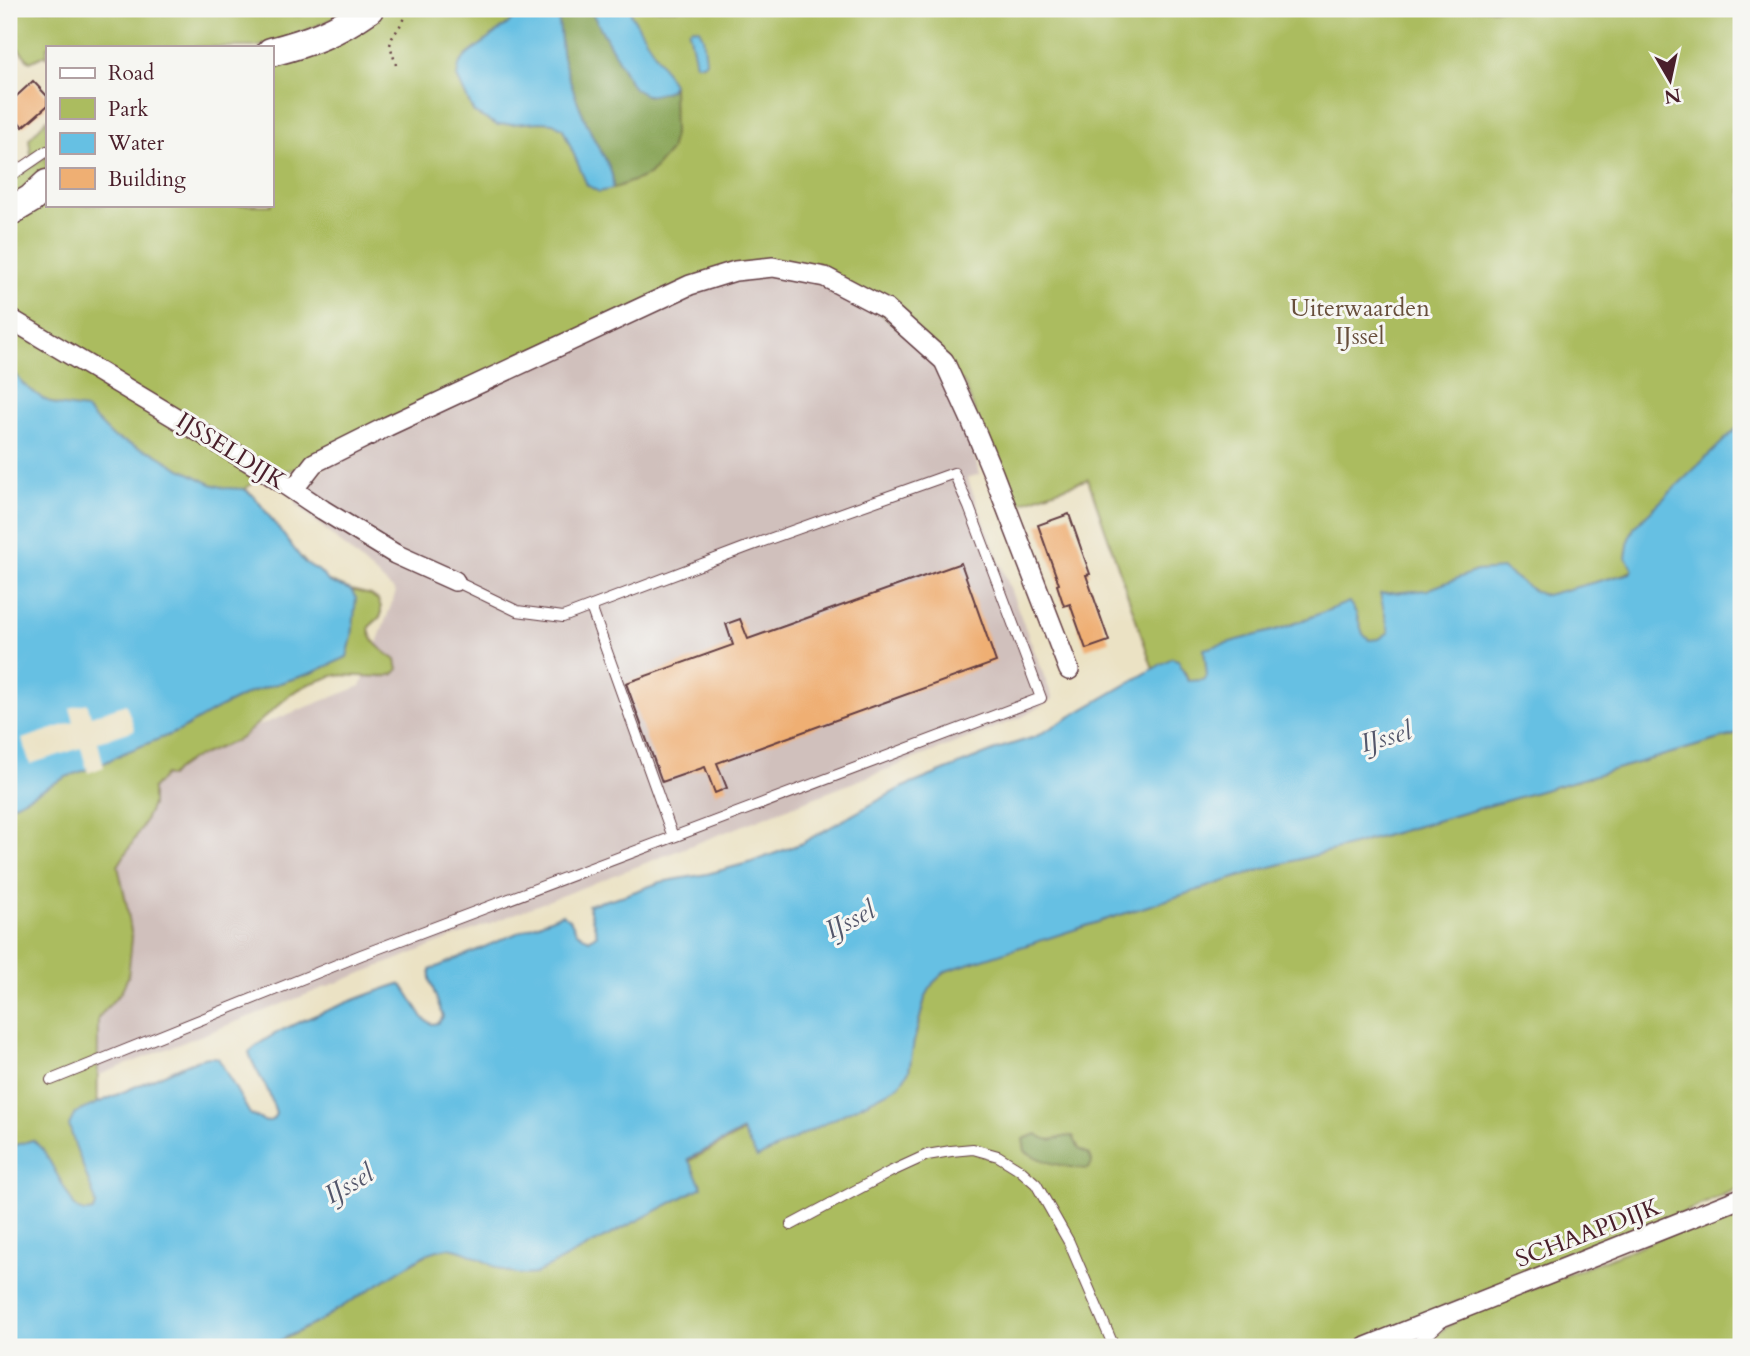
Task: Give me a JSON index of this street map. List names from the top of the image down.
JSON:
{
  "streets": {
    "street": ["IJSSELDIJK", "SCHAAPDIJK"]
  },
  "water": ["IJssel"],
  "parks": ["Uiterwaarden IJssel"],
  "legend": [
    "Road",
    "Park",
    "Water",
    "Building"
  ],
  "north": "bottom"
}
